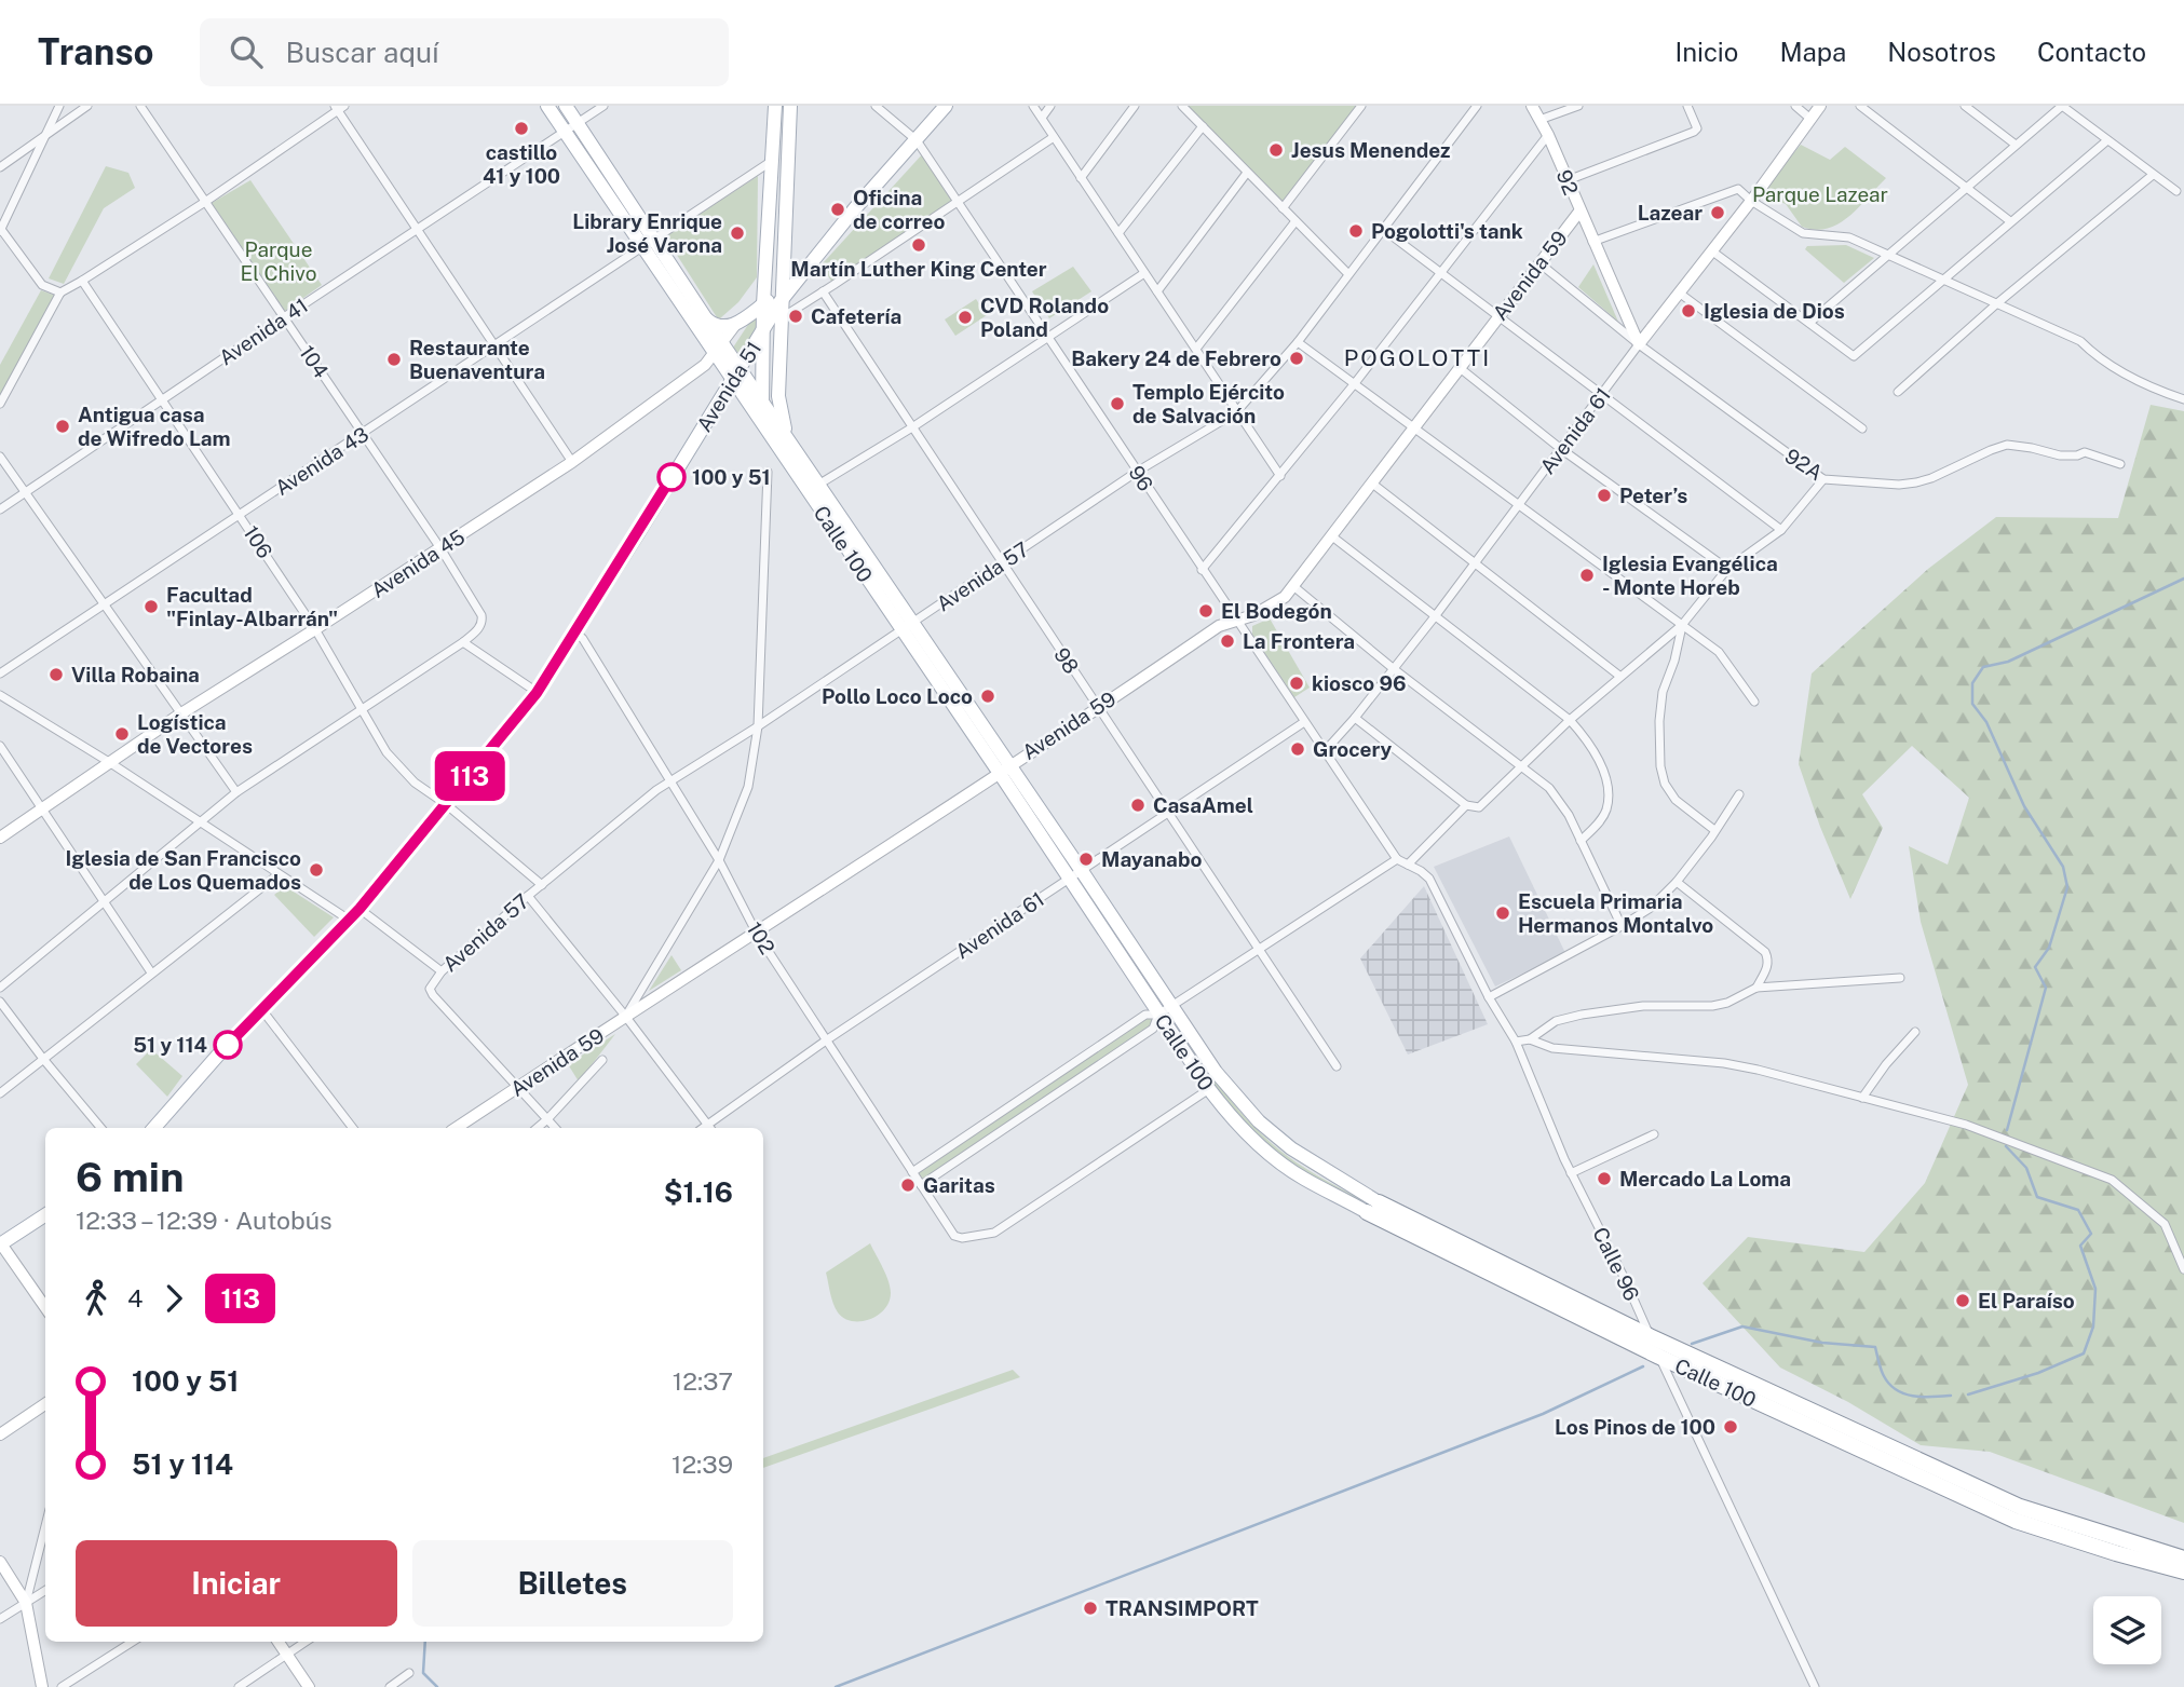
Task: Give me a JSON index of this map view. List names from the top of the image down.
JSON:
{
  "streets": {
    "highway": ["Calle 100"],
    "main road": ["Avenida 51"],
    "street": [
      "92",
      "Avenida 59",
      "Avenida 41",
      "104",
      "Avenida 61",
      "Avenida 43",
      "92A",
      "96",
      "106",
      "Avenida 45",
      "Avenida 57",
      "98",
      "102",
      "Calle 96"
    ]
  },
  "crossings": [
    ["92", "Avenida 59"],
    ["92", "Avenida 61"],
    ["92", "92A"],
    ["Avenida 59", "92A"],
    ["Avenida 59", "96"],
    ["Avenida 59", "Calle 100"],
    ["Avenida 59", "Avenida 57"],
    ["Avenida 59", "98"],
    ["Avenida 59", "102"],
    ["Avenida 41", "104"],
    ["Avenida 41", "106"],
    ["Avenida 41", "Calle 100"],
    ["104", "Avenida 43"],
    ["104", "Avenida 45"],
    ["Avenida 51", "96"],
    ["Avenida 51", "106"],
    ["Avenida 51", "Calle 100"],
    ["Avenida 51", "102"],
    ["Avenida 61", "92A"],
    ["Avenida 61", "96"],
    ["Avenida 61", "Calle 100"],
    ["Avenida 61", "98"],
    ["Avenida 61", "102"],
    ["Avenida 43", "106"],
    ["Avenida 43", "Calle 100"],
    ["96", "Avenida 57"],
    ["96", "Calle 96"],
    ["106", "Avenida 45"],
    ["106", "Avenida 57"],
    ["Calle 100", "Avenida 45"],
    ["Calle 100", "Avenida 57"],
    ["Calle 100", "102"],
    ["Calle 100", "Calle 96"],
    ["Avenida 57", "98"],
    ["Avenida 57", "102"]
  ],
  "districts": ["POGOLOTTI"],
  "parks": ["Parque Lazear", "Parque El Chivo"],
  "places": [
    "castillo 41 y 100",
    "Jesus Menendez",
    "Oficina de correo",
    "Lazear",
    "Pogolotti's tank",
    "Library Enrique José Varona",
    "Martín Luther King Center",
    "Iglesia de Dios",
    "Cafetería",
    "CVD Rolando Poland",
    "Bakery 24 de Febrero",
    "Restaurante Buenaventura",
    "Templo Ejército de Salvación",
    "Antigua casa de Wifredo Lam",
    "100 y 51",
    "Peter’s",
    "Iglesia Evangélica - Monte Horeb",
    "Facultad \"Finlay-Albarrán\"",
    "El Bodegón",
    "La Frontera",
    "Villa Robaina",
    "kiosco 96",
    "Pollo Loco Loco",
    "Logística de Vectores",
    "Grocery",
    "CasaAmel",
    "Mayanabo",
    "Iglesia de San Francisco de Los Quemados",
    "Escuela Primaria Hermanos Montalvo",
    "51 y 114",
    "Mercado La Loma",
    "Garitas",
    "El Paraíso",
    "Los Pinos de 100",
    "TRANSIMPORT"
  ],
  "lines": ["bus line 113"],
  "page": {
    "header": "Transo",
    "search": "Buscar aquí",
    "nav": [
      "Inicio",
      "Mapa",
      "Nosotros",
      "Contacto"
    ],
    "on_map": "113",
    "heading": ["6 min", "12:33 – 12:39 · Autobús", "$1.16"],
    "legs": ["4", "113"],
    "list": [
      {
        "name": "100 y 51",
        "value": "12:37"
      },
      {
        "name": "51 y 114",
        "value": "12:39"
      }
    ],
    "buttons": ["Iniciar", "Billetes"]
  }
}
